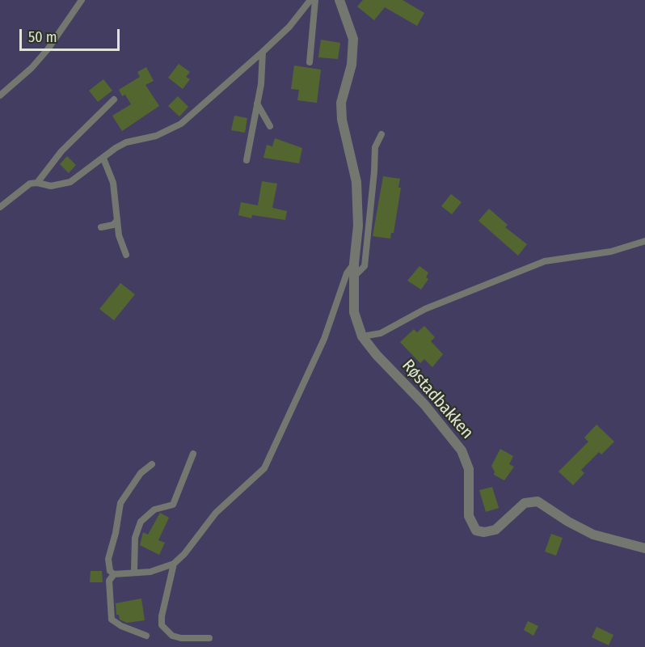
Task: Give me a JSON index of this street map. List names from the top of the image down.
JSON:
{
  "streets": {
    "street": ["Røstadbakken"]
  },
  "scale_bar": "50 m"
}
